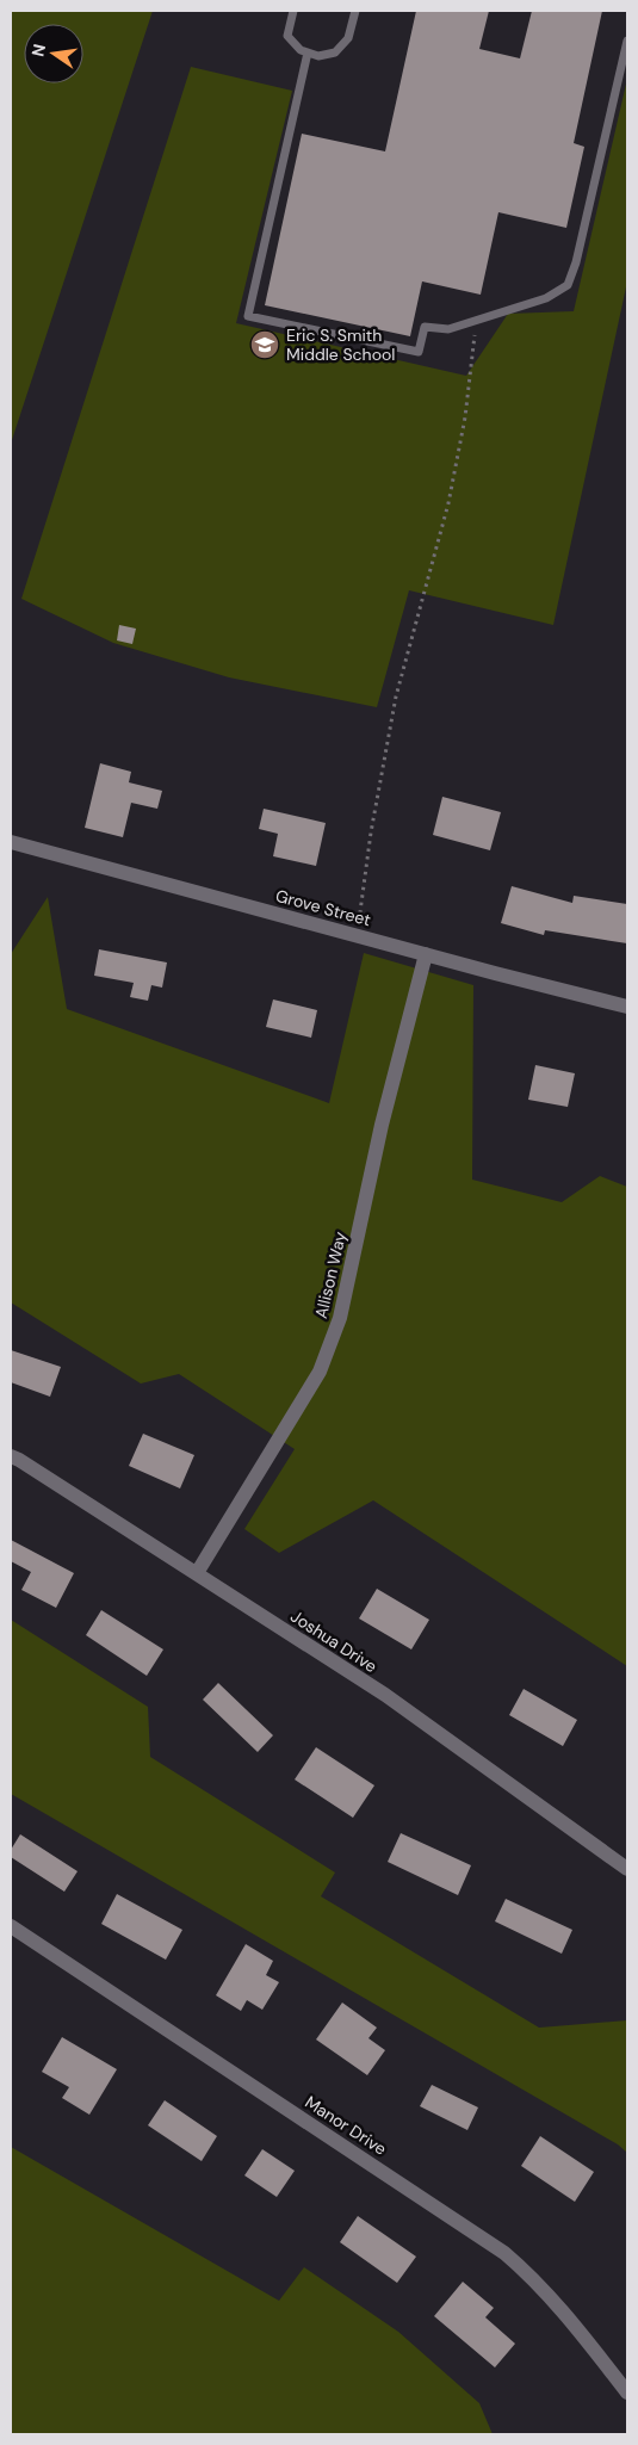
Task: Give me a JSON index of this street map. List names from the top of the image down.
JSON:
{
  "streets": {
    "street": [
      "Grove Street",
      "Allison Way",
      "Joshua Drive",
      "Manor Drive"
    ]
  },
  "crossings": [
    ["Grove Street", "Allison Way"],
    ["Allison Way", "Joshua Drive"]
  ],
  "places": {
    "school or university": ["Eric S. Smith Middle School"]
  },
  "north": "left"
}
